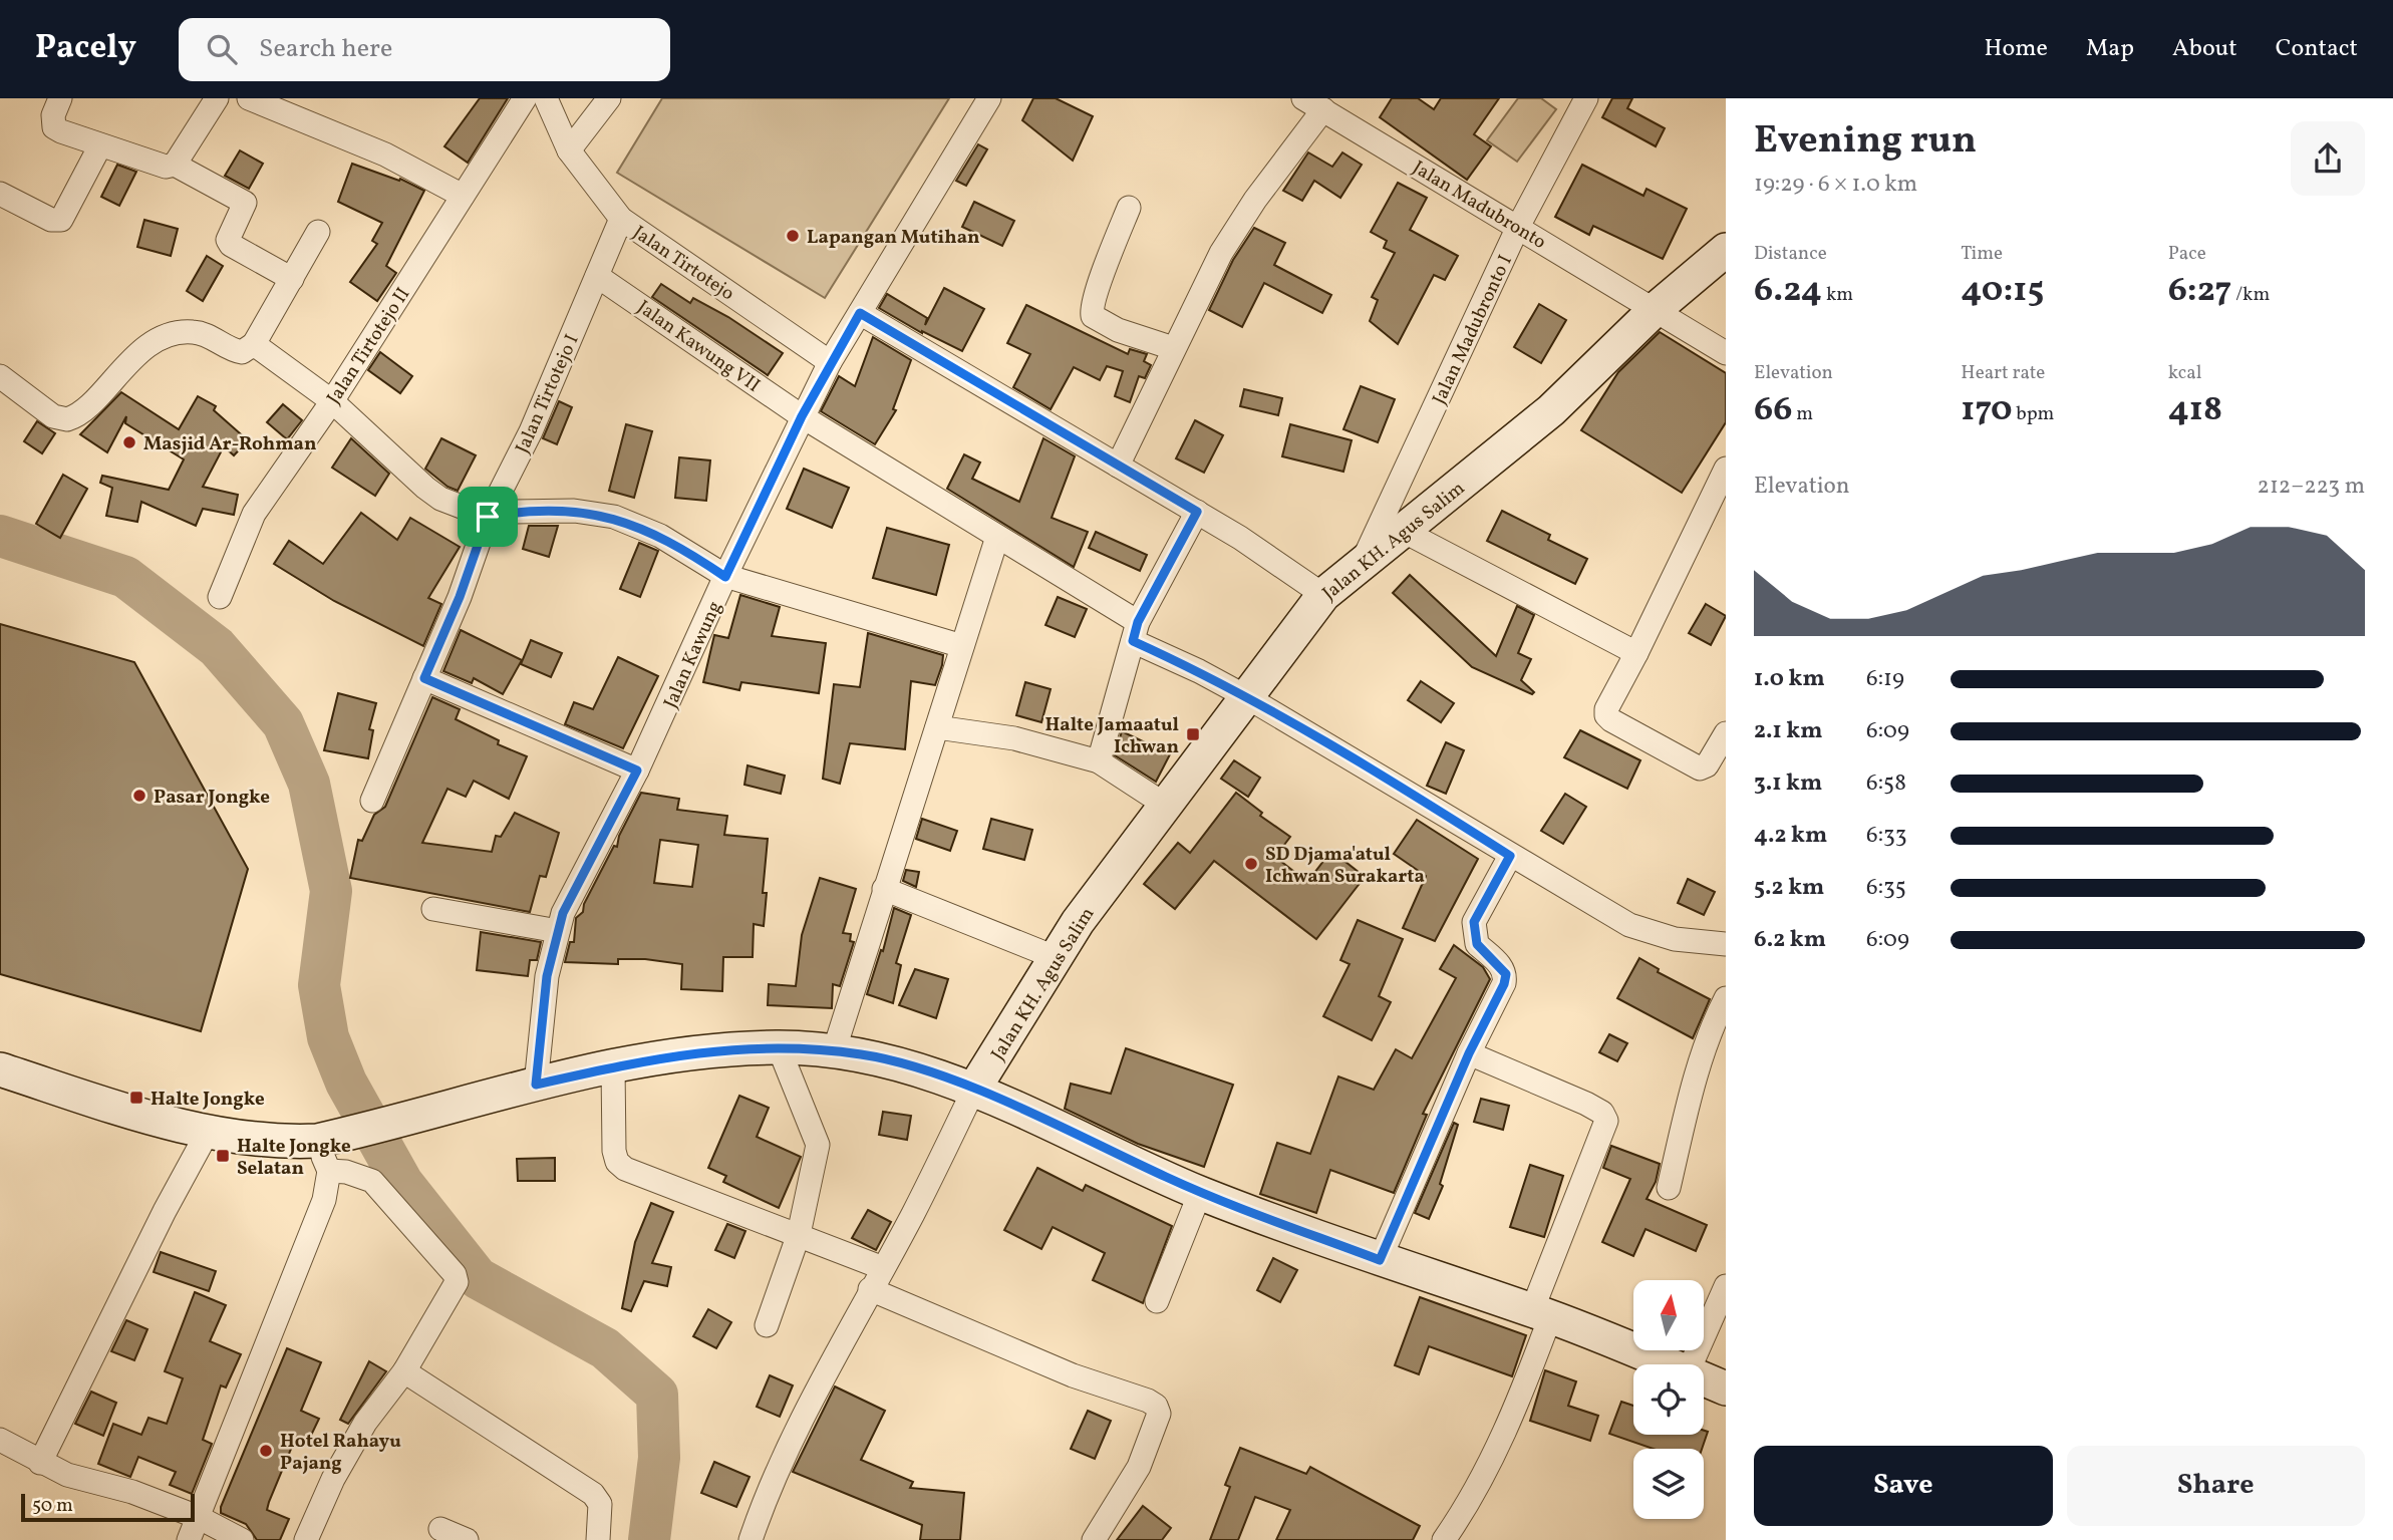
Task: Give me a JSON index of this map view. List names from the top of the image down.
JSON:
{
  "streets": {
    "main road": ["Jalan KH. Agus Salim"],
    "street": [
      "Jalan Madubronto",
      "Jalan Tirtotejo",
      "Jalan Madubronto I",
      "Jalan Tirtotejo II",
      "Jalan Kawung VII",
      "Jalan Tirtotejo I",
      "Jalan Kawung"
    ]
  },
  "crossings": [
    ["Jalan Madubronto", "Jalan Madubronto I"],
    ["Jalan Madubronto", "Jalan KH. Agus Salim"],
    ["Jalan Tirtotejo", "Jalan Tirtotejo I"],
    ["Jalan Tirtotejo", "Jalan Kawung"],
    ["Jalan Madubronto I", "Jalan KH. Agus Salim"],
    ["Jalan Kawung VII", "Jalan Tirtotejo I"],
    ["Jalan Kawung VII", "Jalan KH. Agus Salim"],
    ["Jalan Kawung VII", "Jalan Kawung"]
  ],
  "places": {
    "other": [
      "Lapangan Mutihan",
      "Masjid Ar-Rohman",
      "Pasar Jongke",
      "SD Djama'atul Ichwan Surakarta",
      "Hotel Rahayu Pajang"
    ],
    "transit": ["Halte Jamaatul Ichwan", "Halte Jongke", "Halte Jongke Selatan"]
  },
  "scale_bar": "50 m",
  "north": "top",
  "page": {
    "header": "Pacely",
    "search": "Search here",
    "nav": [
      "Home",
      "Map",
      "About",
      "Contact"
    ],
    "heading": ["Evening run", "19:29 · 6 × 1.0 km"],
    "stats": [
      ["Distance", "6.24 km"],
      ["Time", "40:15"],
      ["Pace", "6:27 /km"],
      ["Elevation", "66 m"],
      ["Heart rate", "170 bpm"],
      ["kcal", "418"]
    ],
    "chart": ["Elevation", "212–223 m"],
    "list": [
      {
        "name": "1.0 km",
        "note": "6:19"
      },
      {
        "name": "2.1 km",
        "note": "6:09"
      },
      {
        "name": "3.1 km",
        "note": "6:58"
      },
      {
        "name": "4.2 km",
        "note": "6:33"
      },
      {
        "name": "5.2 km",
        "note": "6:35"
      },
      {
        "name": "6.2 km",
        "note": "6:09"
      }
    ],
    "buttons": ["Save", "Share"],
    "scale": "50 m"
  }
}
